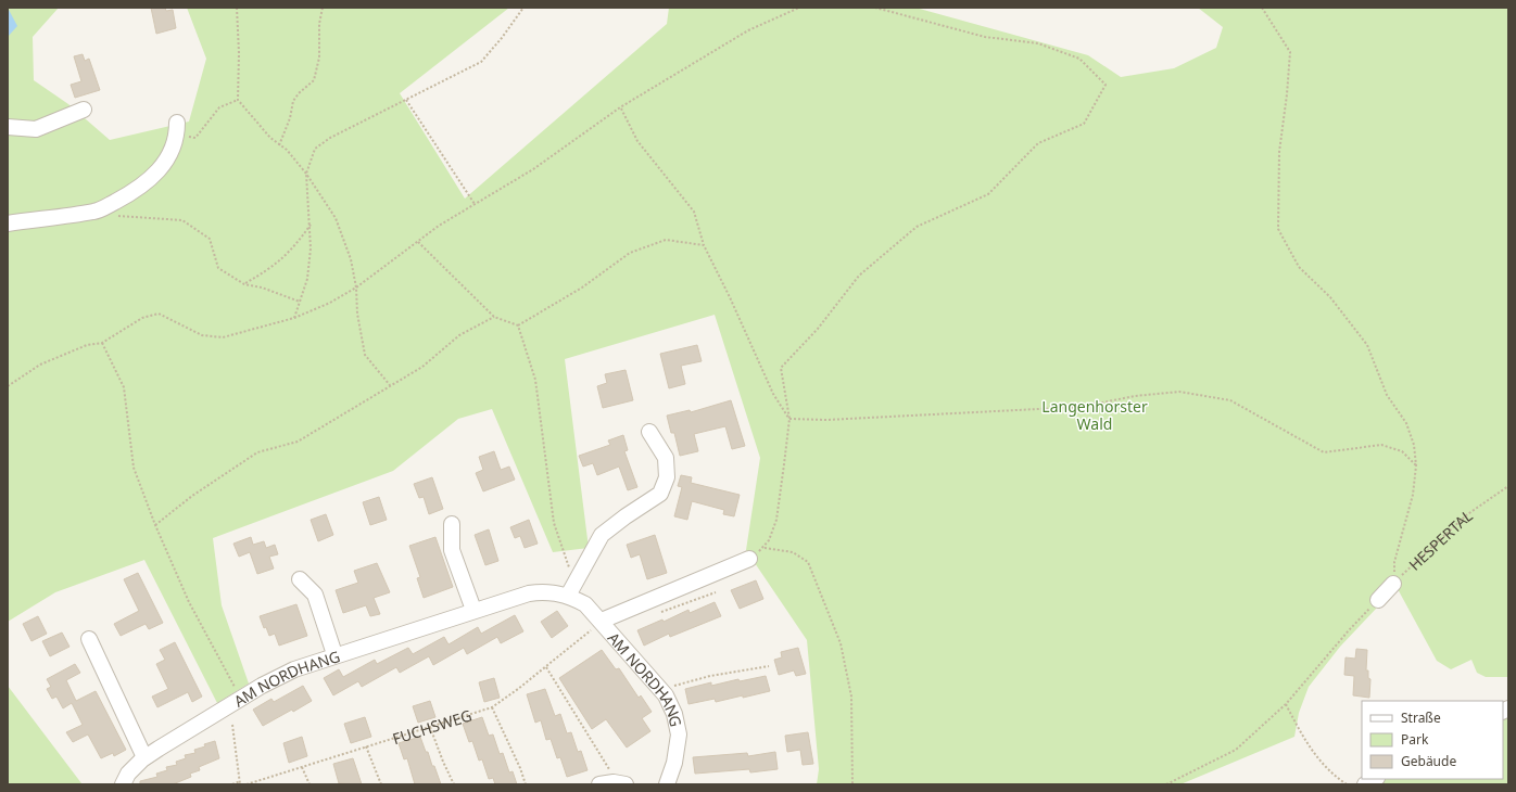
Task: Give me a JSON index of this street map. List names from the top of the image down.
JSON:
{
  "streets": {
    "street": ["AM NORDHANG"],
    "path": ["HESPERTAL", "FUCHSWEG"]
  },
  "crossings": [
    ["AM NORDHANG", "FUCHSWEG"]
  ],
  "parks": ["Langenhorster Wald"],
  "legend": ["Straße", "Park", "Gebäude"]
}
